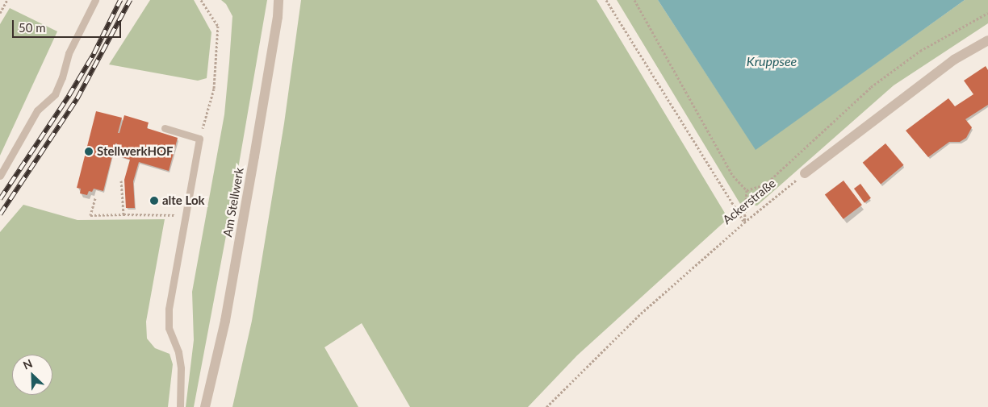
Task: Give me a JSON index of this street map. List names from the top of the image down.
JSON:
{
  "streets": {
    "street": ["Am Stellwerk"],
    "path": ["Ackerstraße"]
  },
  "water": ["Kruppsee"],
  "places": ["StellwerkHOF", "alte Lok"],
  "scale_bar": "50 m",
  "north": "top left"
}
